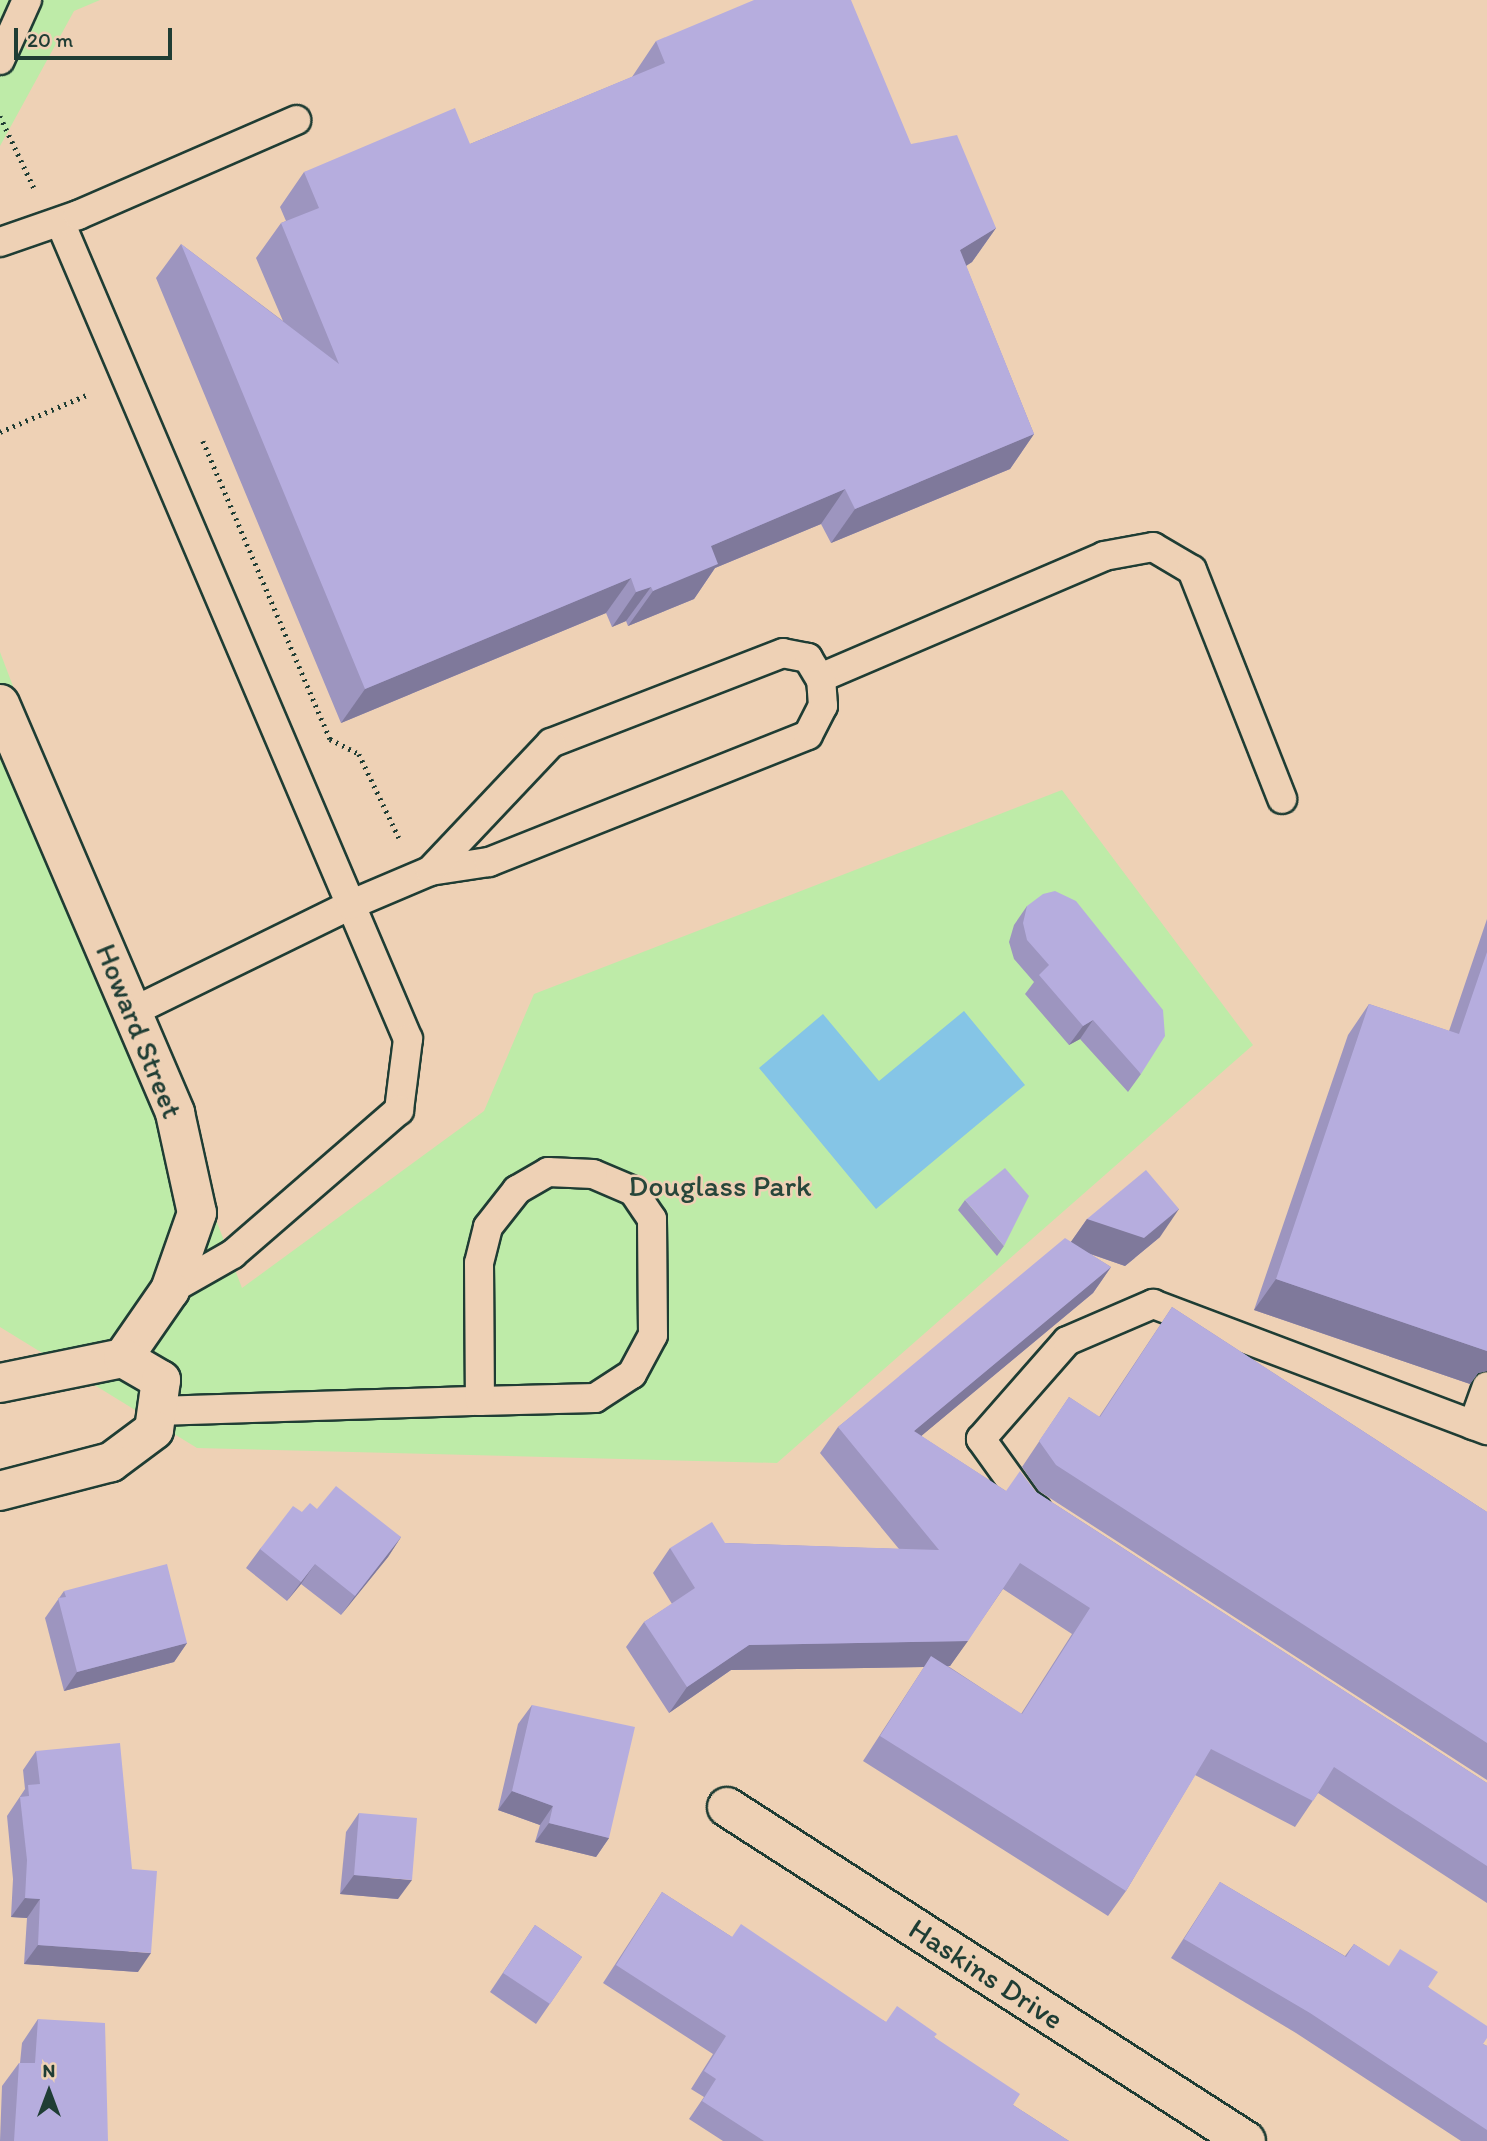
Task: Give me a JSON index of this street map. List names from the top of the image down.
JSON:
{
  "streets": {
    "street": ["Howard Street", "Haskins Drive"]
  },
  "parks": ["Douglass Park"],
  "scale_bar": "20 m",
  "north": "top"
}
